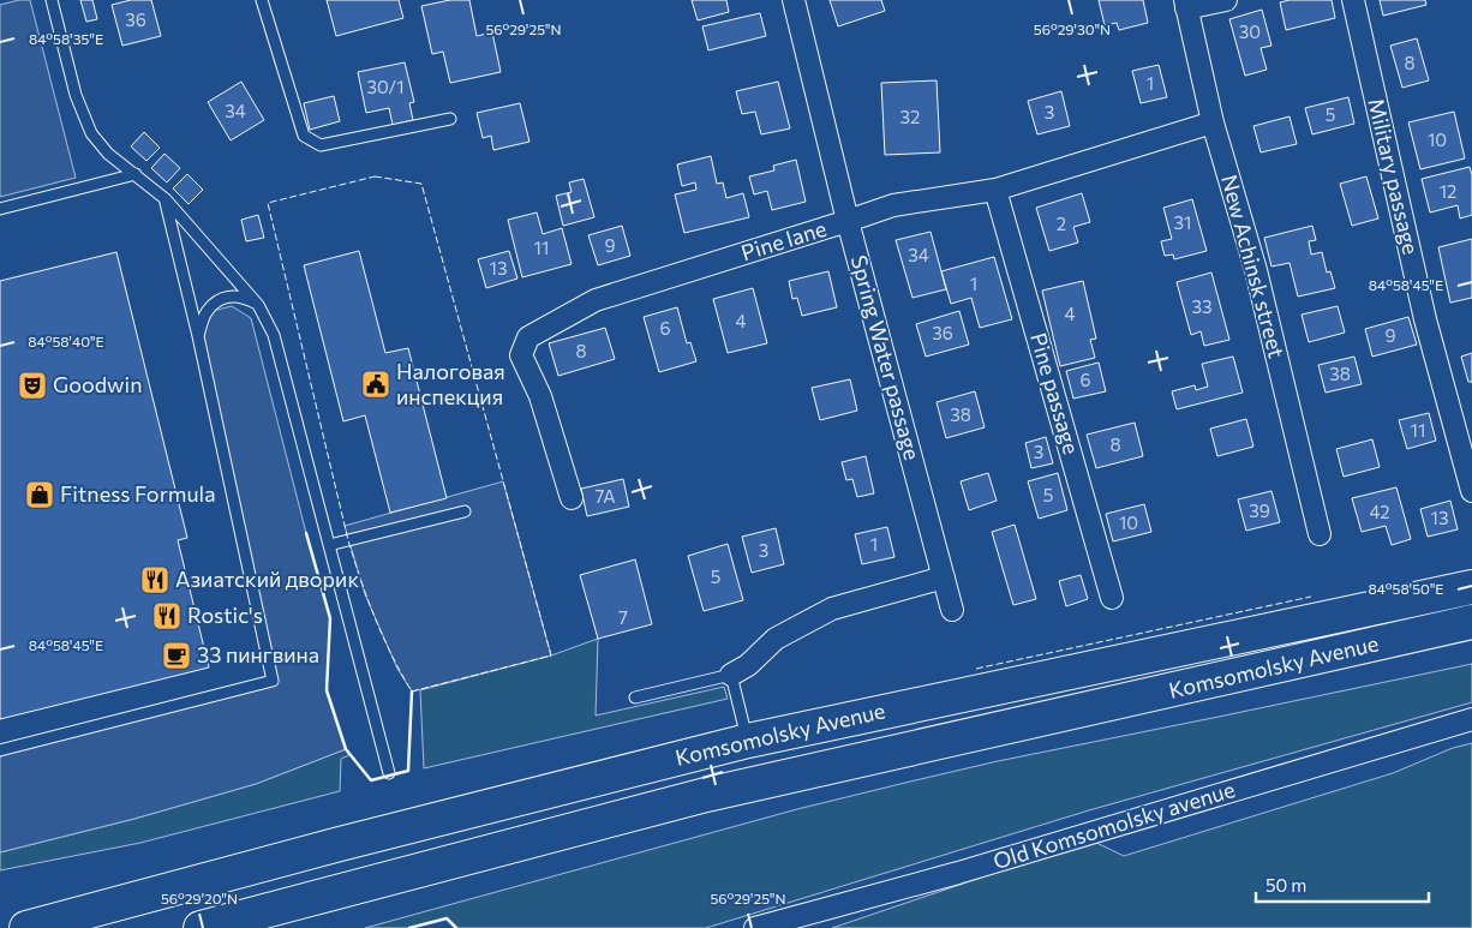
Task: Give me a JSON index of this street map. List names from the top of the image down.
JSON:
{
  "streets": {
    "main road": ["Komsomolsky Avenue"],
    "street": [
      "Military passage",
      "Pine lane",
      "New Achinsk street",
      "Spring Water passage",
      "Pine passage",
      "Old Komsomolsky avenue"
    ]
  },
  "crossings": [
    ["Pine lane", "New Achinsk street"],
    ["Pine lane", "Spring Water passage"],
    ["Pine lane", "Pine passage"]
  ],
  "places": {
    "public building": ["Налоговая инспекция"],
    "theatre": ["Goodwin"],
    "shop": ["Fitness Formula"],
    "restaurant": ["Азиатский дворик", "Rostic's"],
    "cafe": ["33 пингвина"]
  },
  "house_numbers": [
    "36",
    "30",
    "8",
    "1",
    "30/1",
    "34",
    "3",
    "5",
    "32",
    "10",
    "12",
    "31",
    "2",
    "9",
    "11",
    "34",
    "13",
    "1",
    "33",
    "4",
    "4",
    "6",
    "36",
    "9",
    "8",
    "38",
    "6",
    "38",
    "11",
    "8",
    "3",
    "5",
    "7А",
    "39",
    "42",
    "13",
    "10",
    "1",
    "3",
    "5",
    "7"
  ],
  "scale_bar": "50 m",
  "coordinates": [
    "56°29'25\"N",
    "56°29'30\"N",
    "84°58'35\"E",
    "84°58'45\"E",
    "84°58'40\"E",
    "84°58'50\"E",
    "56°29'20\"N"
  ]
}
